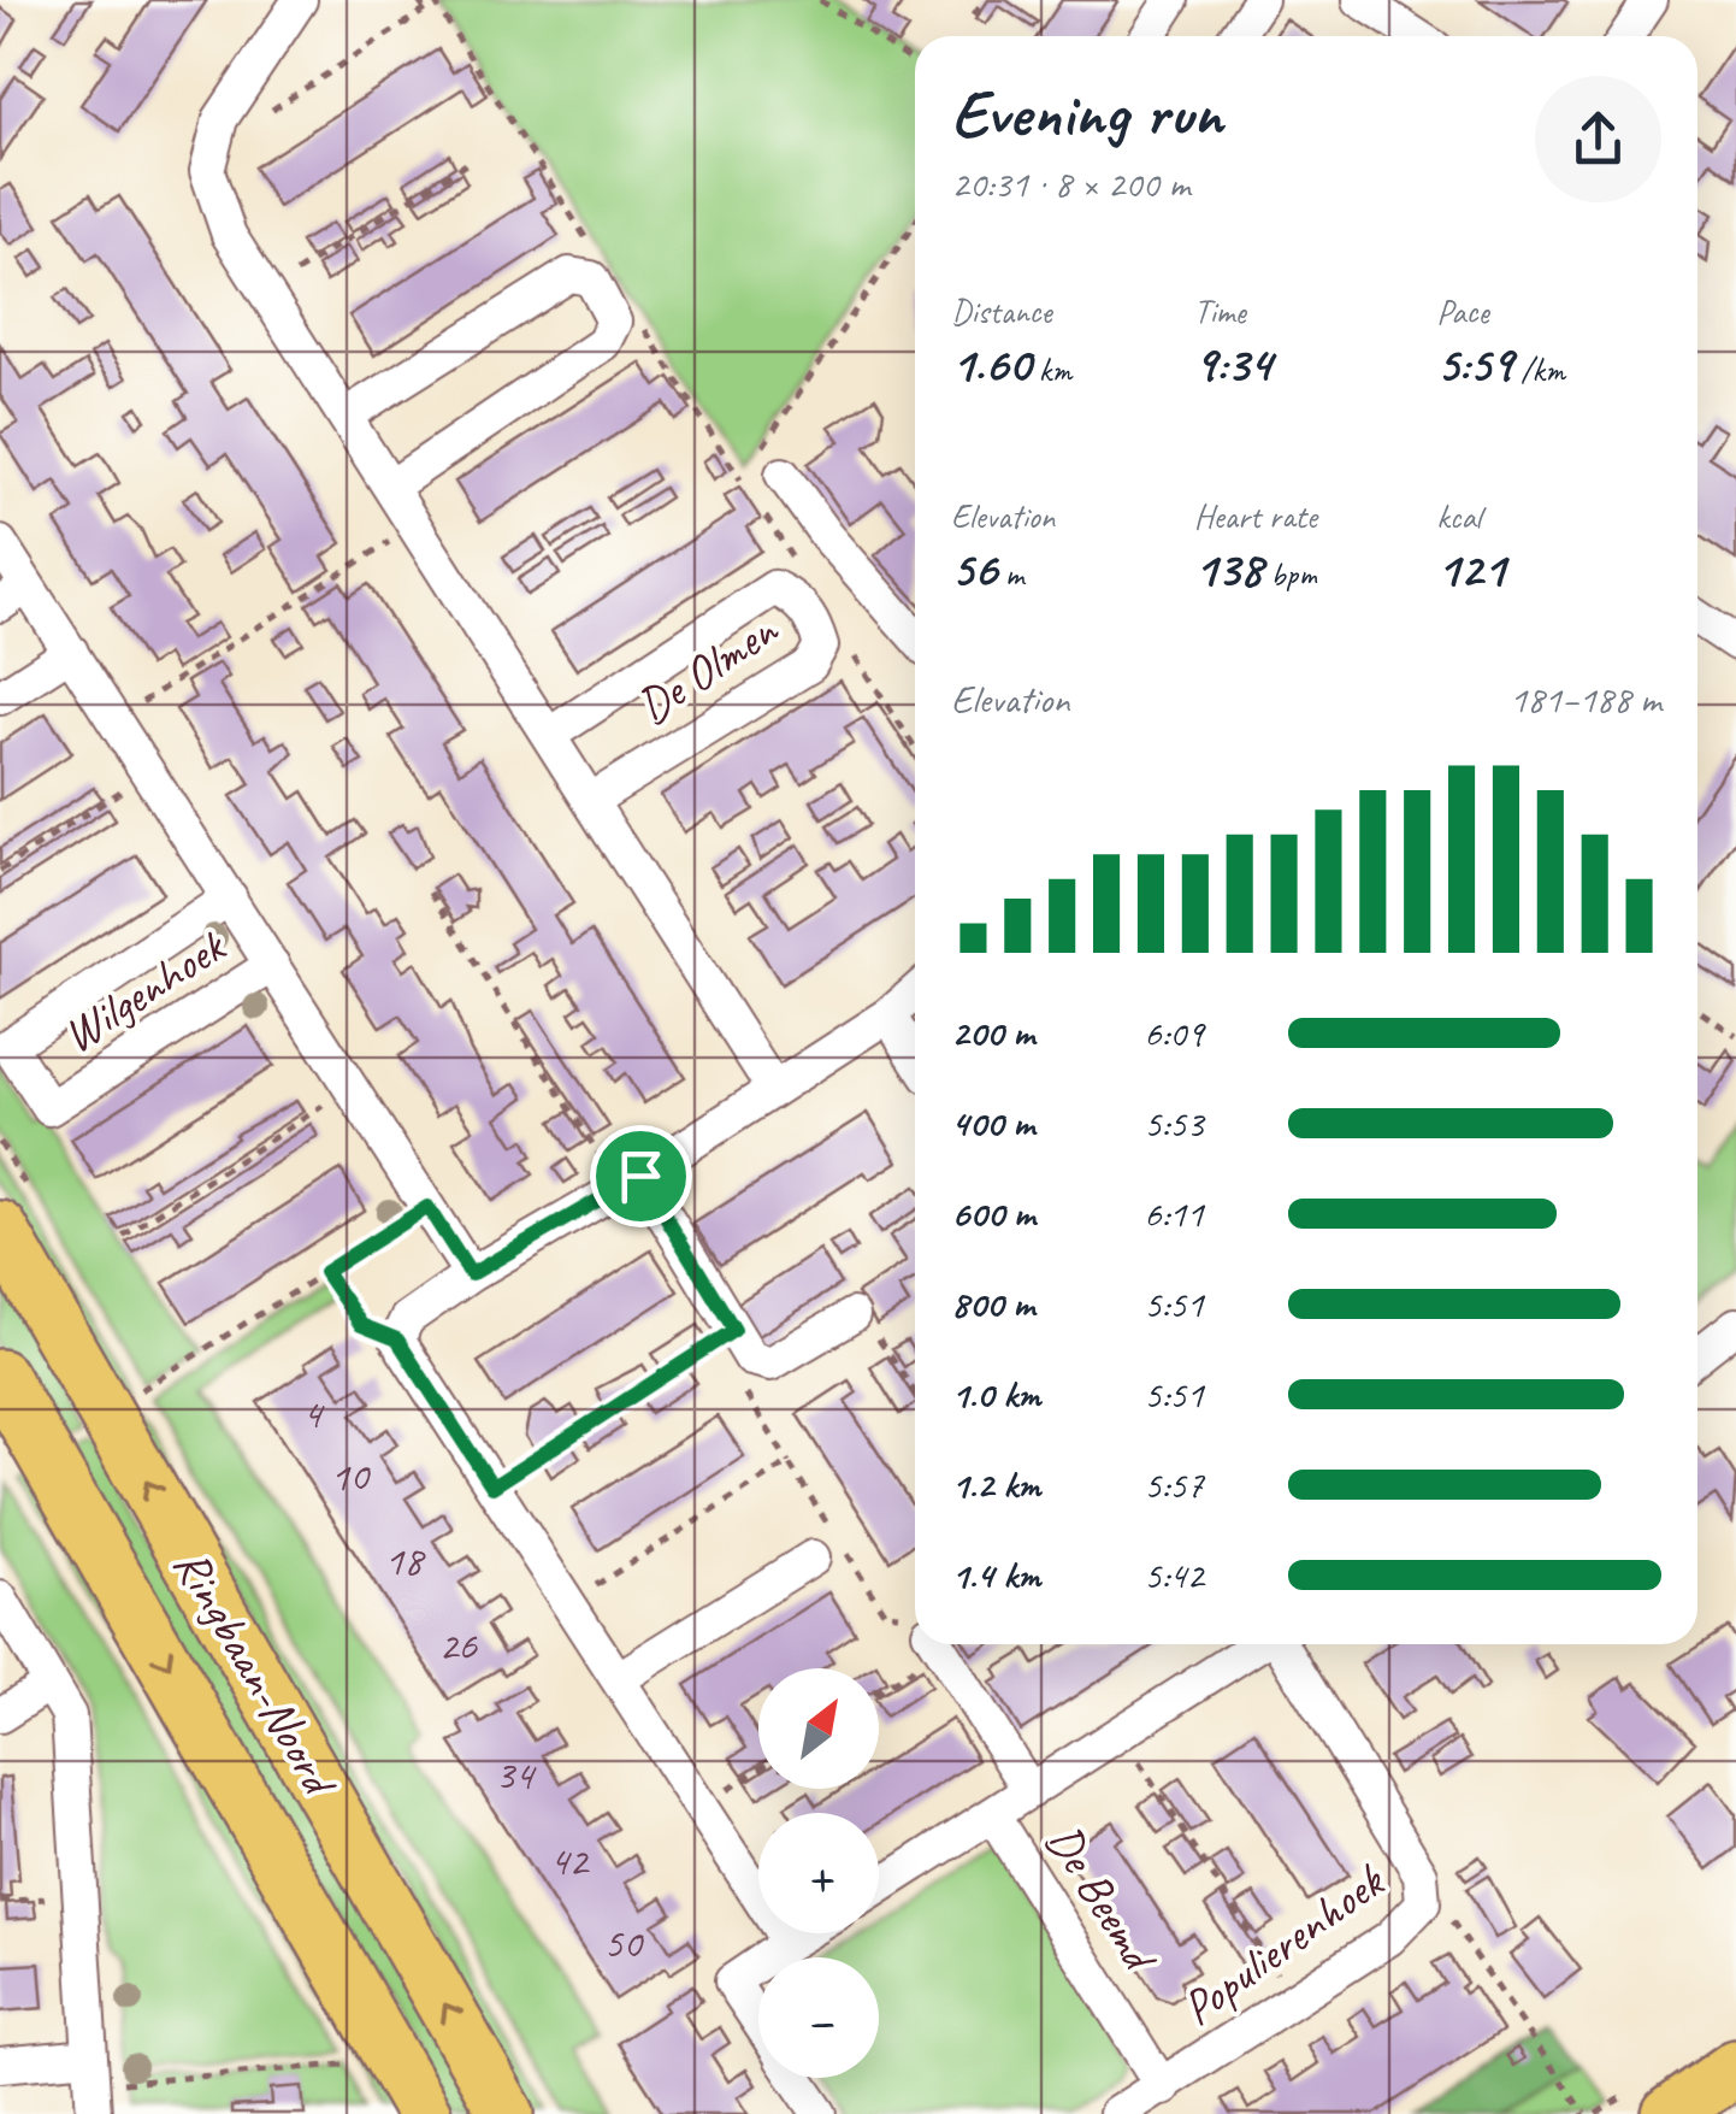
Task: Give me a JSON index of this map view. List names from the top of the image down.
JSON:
{
  "streets": {
    "main road": ["Ringbaan-Noord"],
    "street": [
      "De Olmen",
      "Wilgenhoek",
      "De Beemd",
      "Populierenhoek"
    ]
  },
  "crossings": [
    ["De Beemd", "Populierenhoek"]
  ],
  "house_numbers": [
    "4",
    "10",
    "18",
    "26",
    "34",
    "42",
    "50"
  ],
  "north": "top right",
  "page": {
    "heading": ["Evening run", "20:31 · 8 × 200 m"],
    "stats": [
      ["Distance", "1.60 km"],
      ["Time", "9:34"],
      ["Pace", "5:59 /km"],
      ["Elevation", "56 m"],
      ["Heart rate", "138 bpm"],
      ["kcal", "121"]
    ],
    "chart": ["Elevation", "181–188 m"],
    "list": [
      {
        "name": "200 m",
        "note": "6:09"
      },
      {
        "name": "400 m",
        "note": "5:53"
      },
      {
        "name": "600 m",
        "note": "6:11"
      },
      {
        "name": "800 m",
        "note": "5:51"
      },
      {
        "name": "1.0 km",
        "note": "5:51"
      },
      {
        "name": "1.2 km",
        "note": "5:57"
      },
      {
        "name": "1.4 km",
        "note": "5:42"
      }
    ],
    "map_buttons": ["+", "−"]
  }
}
